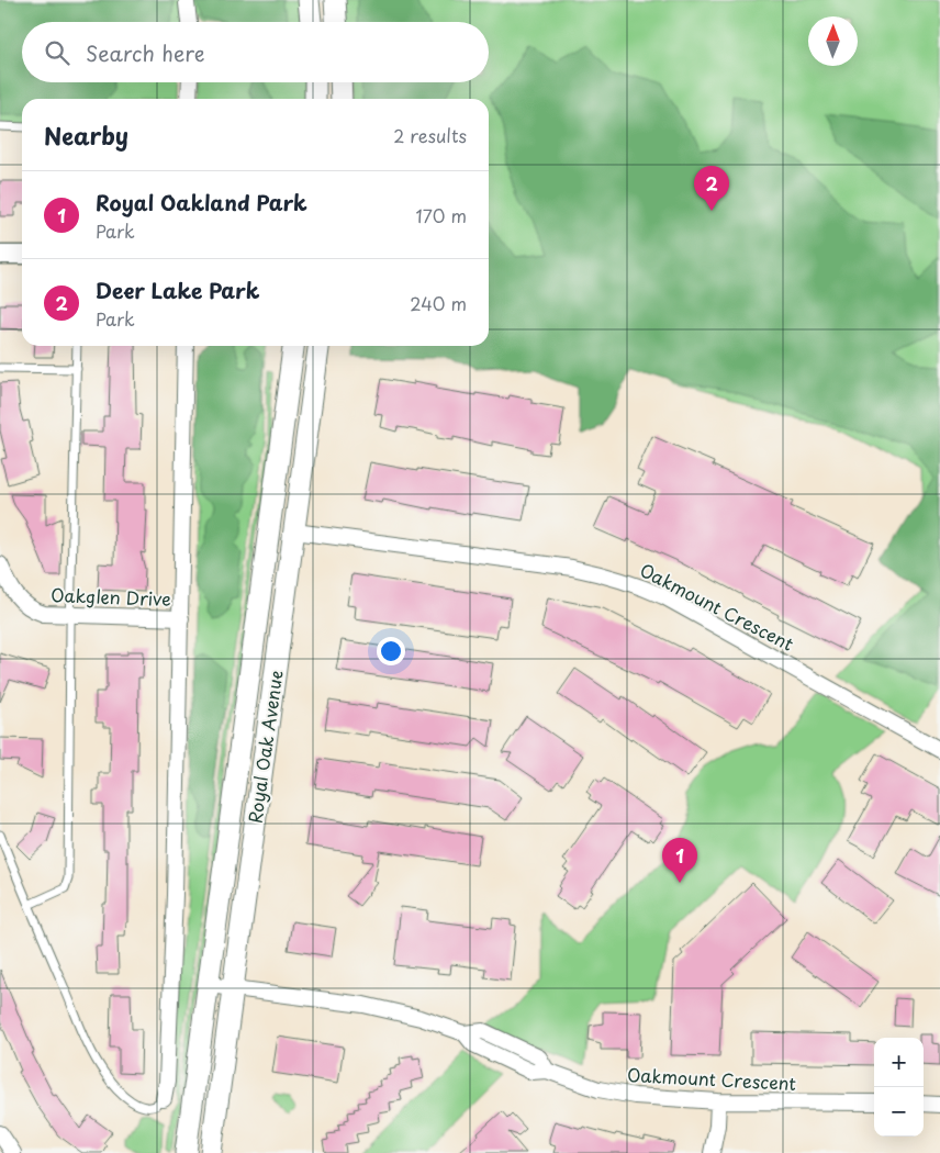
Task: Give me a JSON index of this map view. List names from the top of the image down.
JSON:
{
  "streets": {
    "main road": ["Royal Oak Avenue"],
    "street": ["Oakglen Drive", "Oakmount Crescent"]
  },
  "crossings": [
    ["Oakmount Crescent", "Royal Oak Avenue"]
  ],
  "north": "top",
  "page": {
    "search": "Search here",
    "heading": ["Nearby", "2 results"],
    "pins": ["2", "1"],
    "list": [
      {
        "mark": "1",
        "name": "Royal Oakland Park",
        "note": "Park",
        "value": "170 m"
      },
      {
        "mark": "2",
        "name": "Deer Lake Park",
        "note": "Park",
        "value": "240 m"
      }
    ],
    "map_buttons": ["+", "−"]
  }
}
